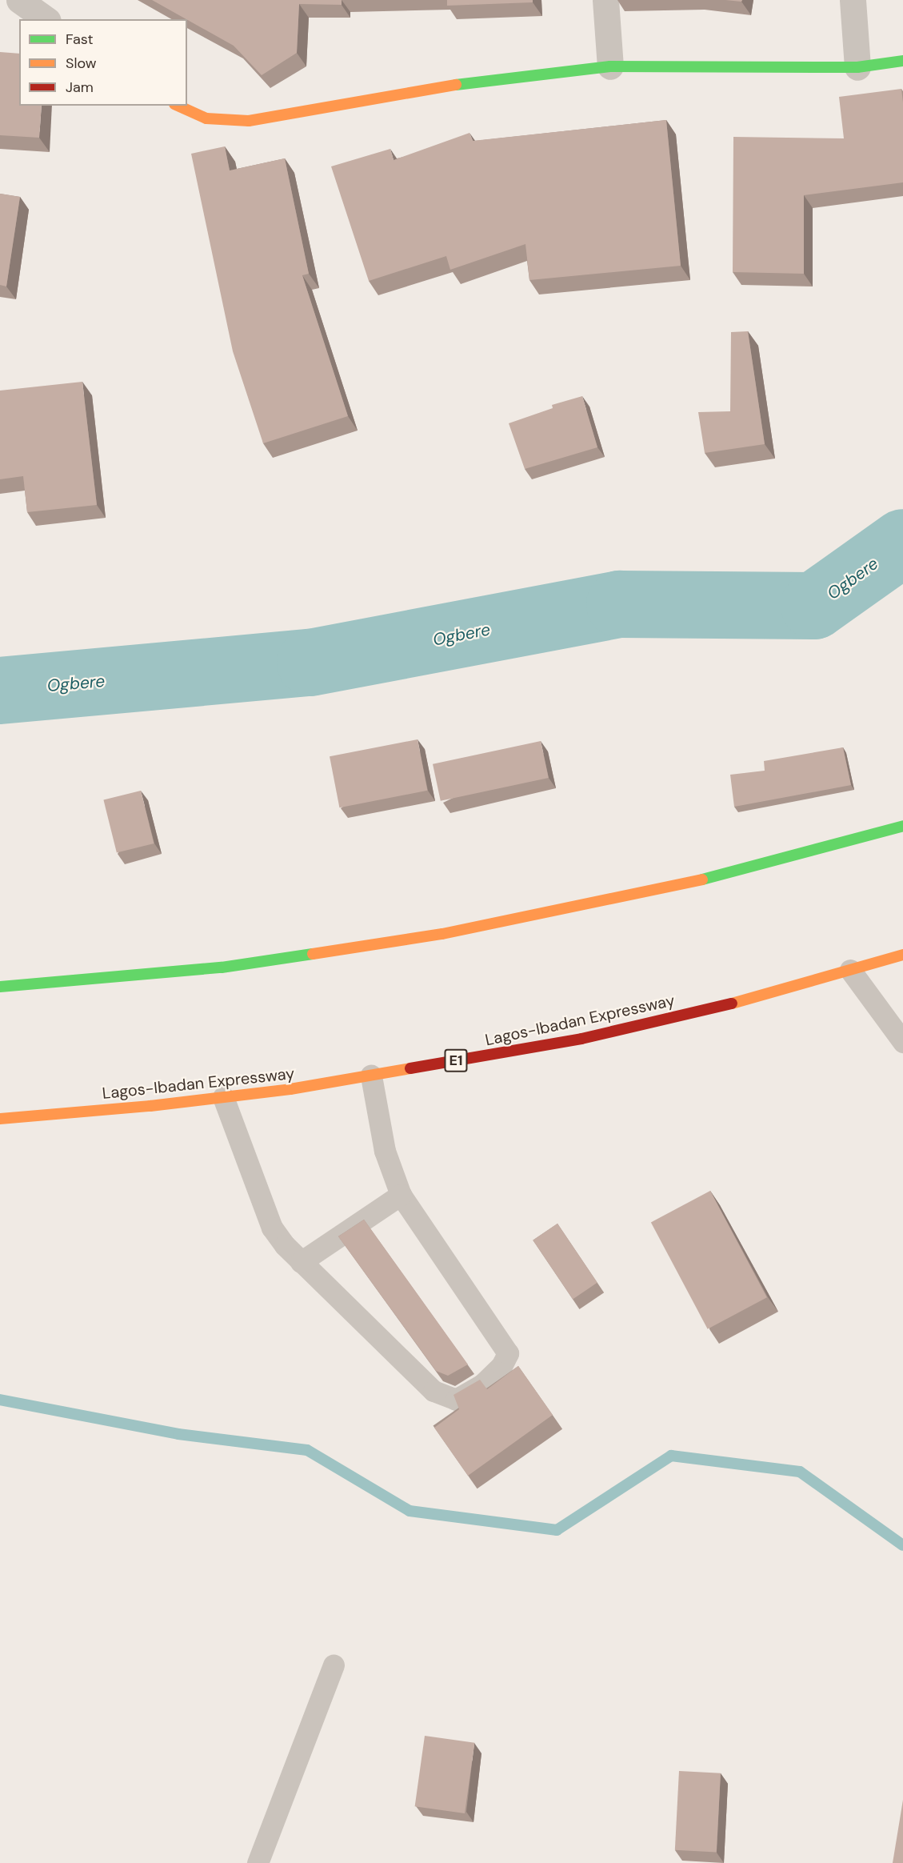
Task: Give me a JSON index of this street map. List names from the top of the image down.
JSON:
{
  "streets": {
    "main road": ["Lagos-Ibadan Expressway", "E1"]
  },
  "water": ["Ogbere"],
  "legend": ["Fast", "Slow", "Jam"]
}
